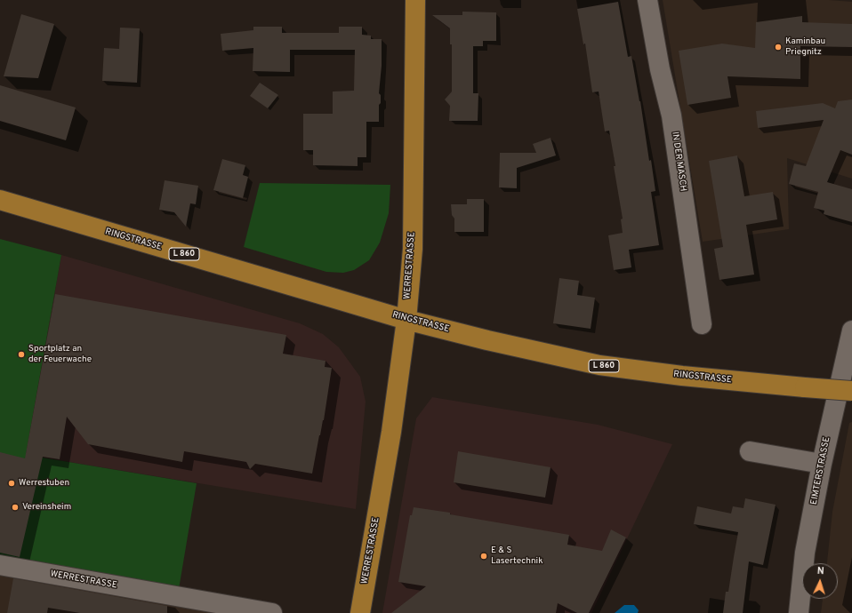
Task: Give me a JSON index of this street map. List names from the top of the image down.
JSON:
{
  "streets": {
    "main road": ["RINGSTRASSE", "L 860", "WERRESTRASSE"],
    "street": ["IN DER MASCH", "EIMTERSTRASSE"]
  },
  "crossings": [
    ["RINGSTRASSE", "WERRESTRASSE"]
  ],
  "places": [
    "Kaminbau Priegnitz",
    "Sportplatz an der Feuerwache",
    "Werrestuben",
    "Vereinsheim",
    "E & S Lasertechnik"
  ],
  "north": "top"
}
